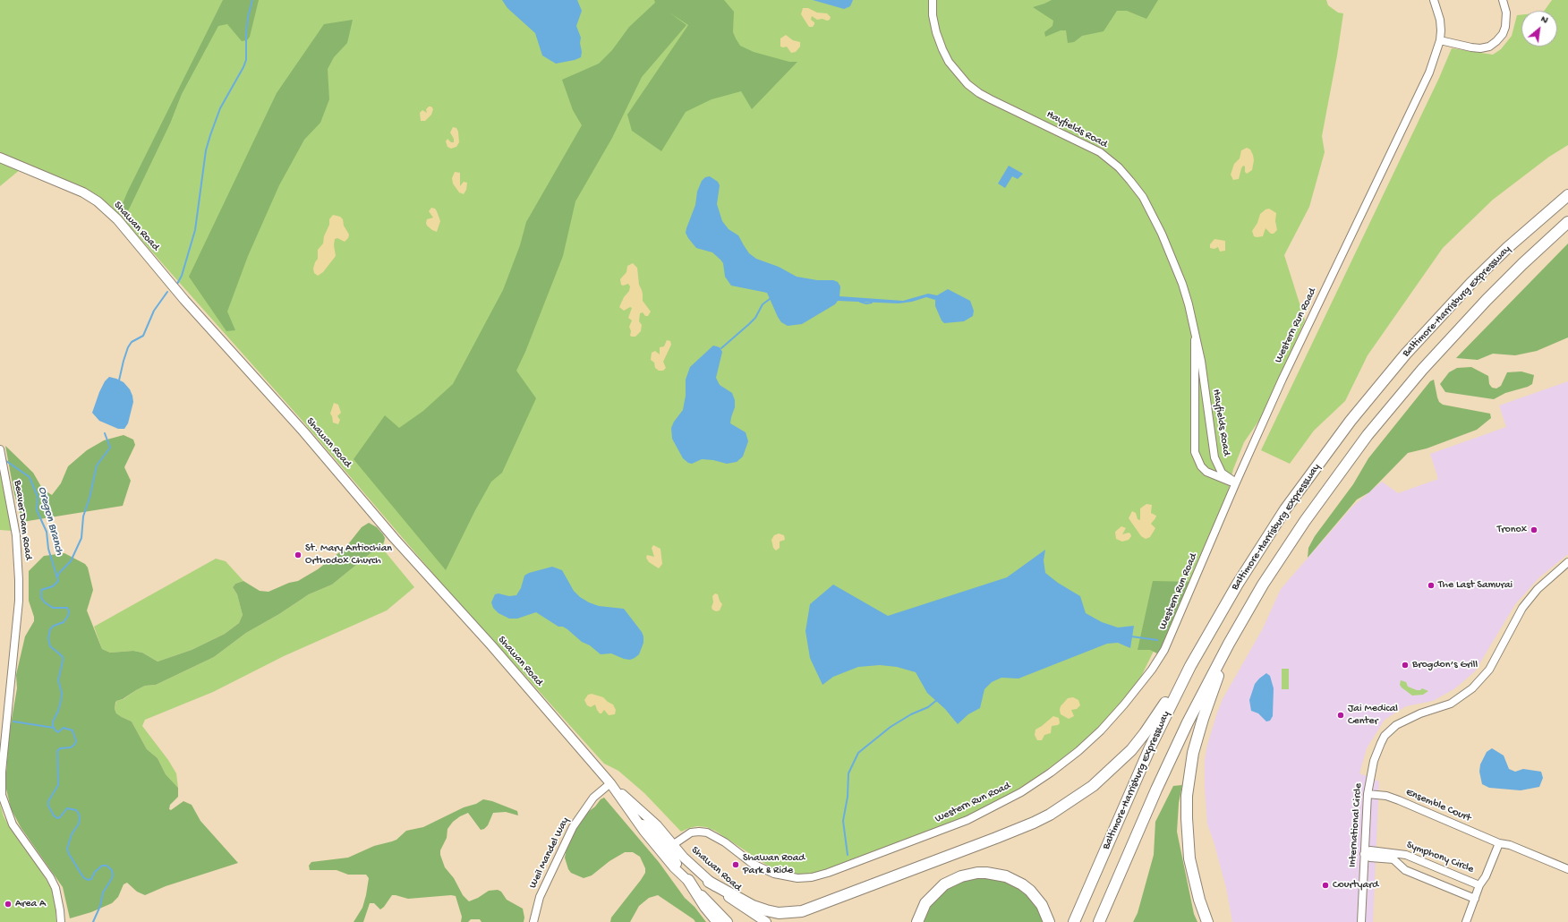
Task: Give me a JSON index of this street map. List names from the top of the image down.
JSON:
{
  "streets": {
    "highway": ["Baltimore-Harrisburg Expressway"],
    "main road": ["Shawan Road"],
    "street": [
      "Hayfields Road",
      "Western Run Road",
      "Beaver Dam Road",
      "Ensemble Court",
      "International Circle",
      "Weil Mandel Way",
      "Symphony Circle"
    ]
  },
  "crossings": [
    ["Hayfields Road", "Western Run Road"],
    ["Shawan Road", "Western Run Road"],
    ["Shawan Road", "Weil Mandel Way"],
    ["Ensemble Court", "International Circle"],
    ["Ensemble Court", "Symphony Circle"],
    ["International Circle", "Symphony Circle"]
  ],
  "water": ["Oregon Branch"],
  "places": [
    "Tronox",
    "St. Mary Antiochian Orthodox Church",
    "The Last Samurai",
    "Brogdon’s Grill",
    "Jai Medical Center",
    "Shawan Road Park & Ride",
    "Courtyard",
    "Area A"
  ],
  "north": "top right"
}
